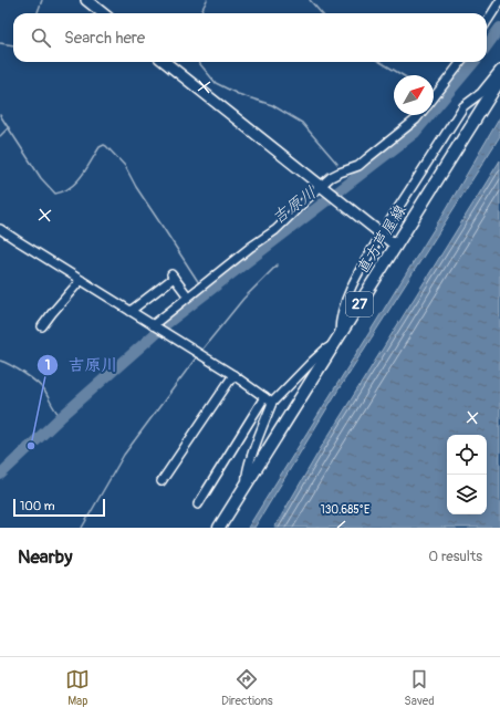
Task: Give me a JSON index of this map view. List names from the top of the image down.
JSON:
{
  "streets": {
    "main road": ["直方芦屋線", "27"]
  },
  "water": ["吉原川"],
  "places": ["吉原川"],
  "scale_bar": "100 m",
  "north": "top right",
  "page": {
    "search": "Search here",
    "scale": "100 m",
    "heading": ["Nearby", "0 results"],
    "nav": ["Map", "Directions", "Saved"]
  },
  "coordinates": ["130.685°E"]
}
